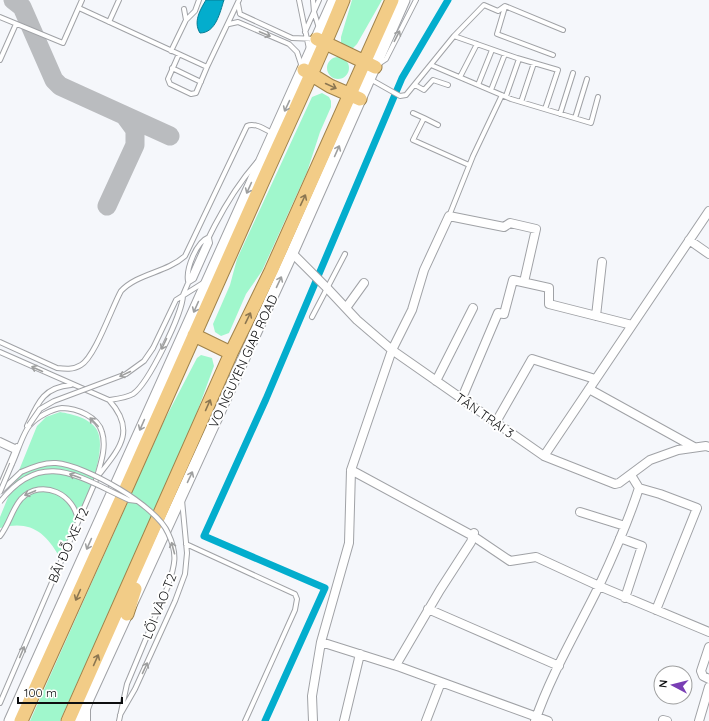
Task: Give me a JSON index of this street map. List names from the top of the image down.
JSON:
{
  "streets": {
    "highway": ["VO NGUYEN GIAP ROAD"],
    "street": ["TÂN TRẠI 3"],
    "lane": ["BÃI ĐỖ XE T2", "LỐI VÀO T2"]
  },
  "crossings": [
    ["VO NGUYEN GIAP ROAD", "TÂN TRẠI 3"]
  ],
  "one_way": ["BÃI ĐỖ XE T2"],
  "scale_bar": "100 m",
  "north": "left"
}
